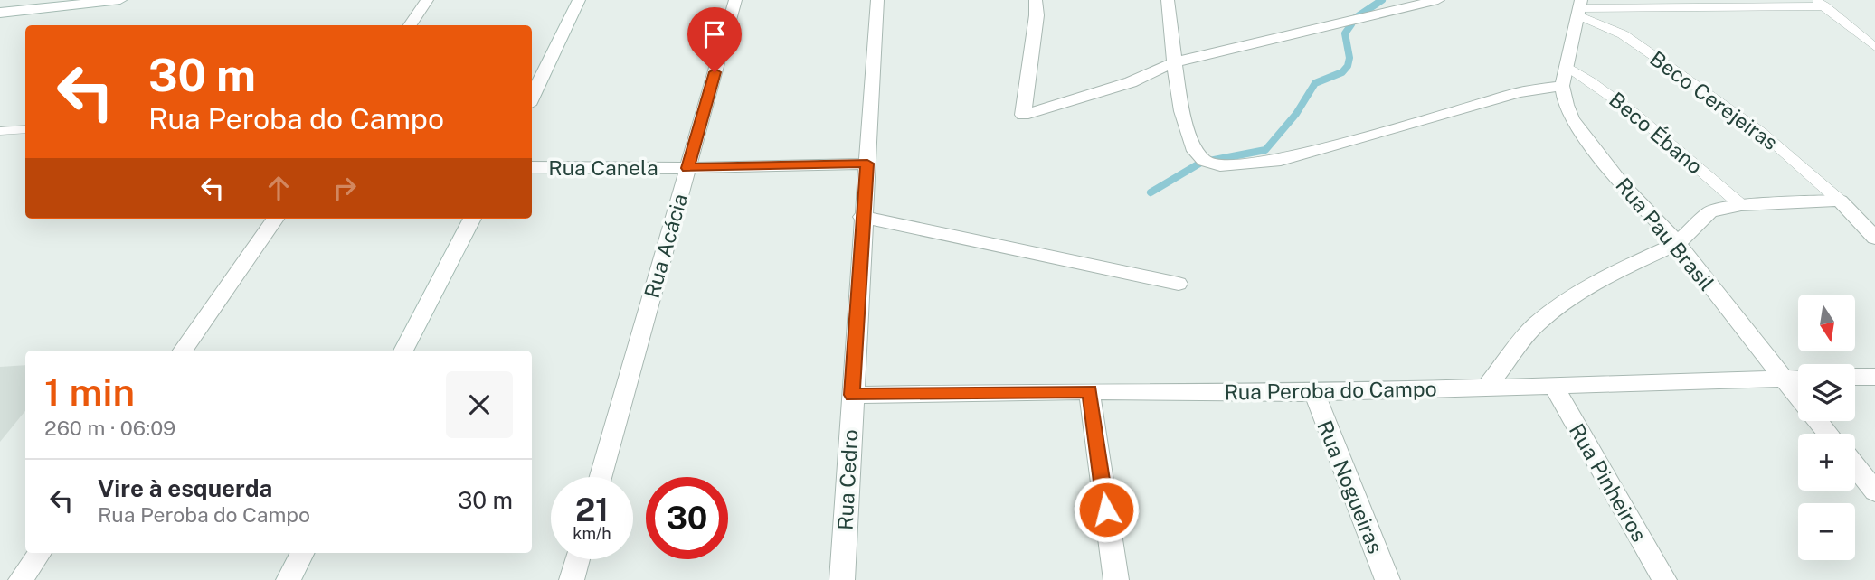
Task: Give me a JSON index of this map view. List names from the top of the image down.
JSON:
{
  "streets": {
    "street": [
      "Rua Canela",
      "Rua Pau Brasil",
      "Rua Acácia",
      "Rua Peroba do Campo",
      "Rua Cedro",
      "Rua Pinheiros",
      "Rua Nogueiras"
    ],
    "lane": ["Beco Cerejeiras", "Beco Ébano"]
  },
  "crossings": [
    ["Beco Cerejeiras", "Rua Pau Brasil"],
    ["Beco Ébano", "Rua Pau Brasil"],
    ["Rua Canela", "Rua Acácia"],
    ["Rua Canela", "Rua Cedro"],
    ["Rua Pau Brasil", "Rua Peroba do Campo"],
    ["Rua Peroba do Campo", "Rua Cedro"],
    ["Rua Peroba do Campo", "Rua Pinheiros"],
    ["Rua Peroba do Campo", "Rua Nogueiras"]
  ],
  "north": "bottom",
  "page": {
    "turn": ["30 m", "Rua Peroba do Campo"],
    "map_buttons": ["+", "−"],
    "heading": ["1 min", "260 m · 06:09"],
    "list": [
      {
        "name": "Vire à esquerda",
        "note": "Rua Peroba do Campo",
        "value": "30 m"
      }
    ],
    "speed": "21 km/h",
    "limit": "30"
  }
}
